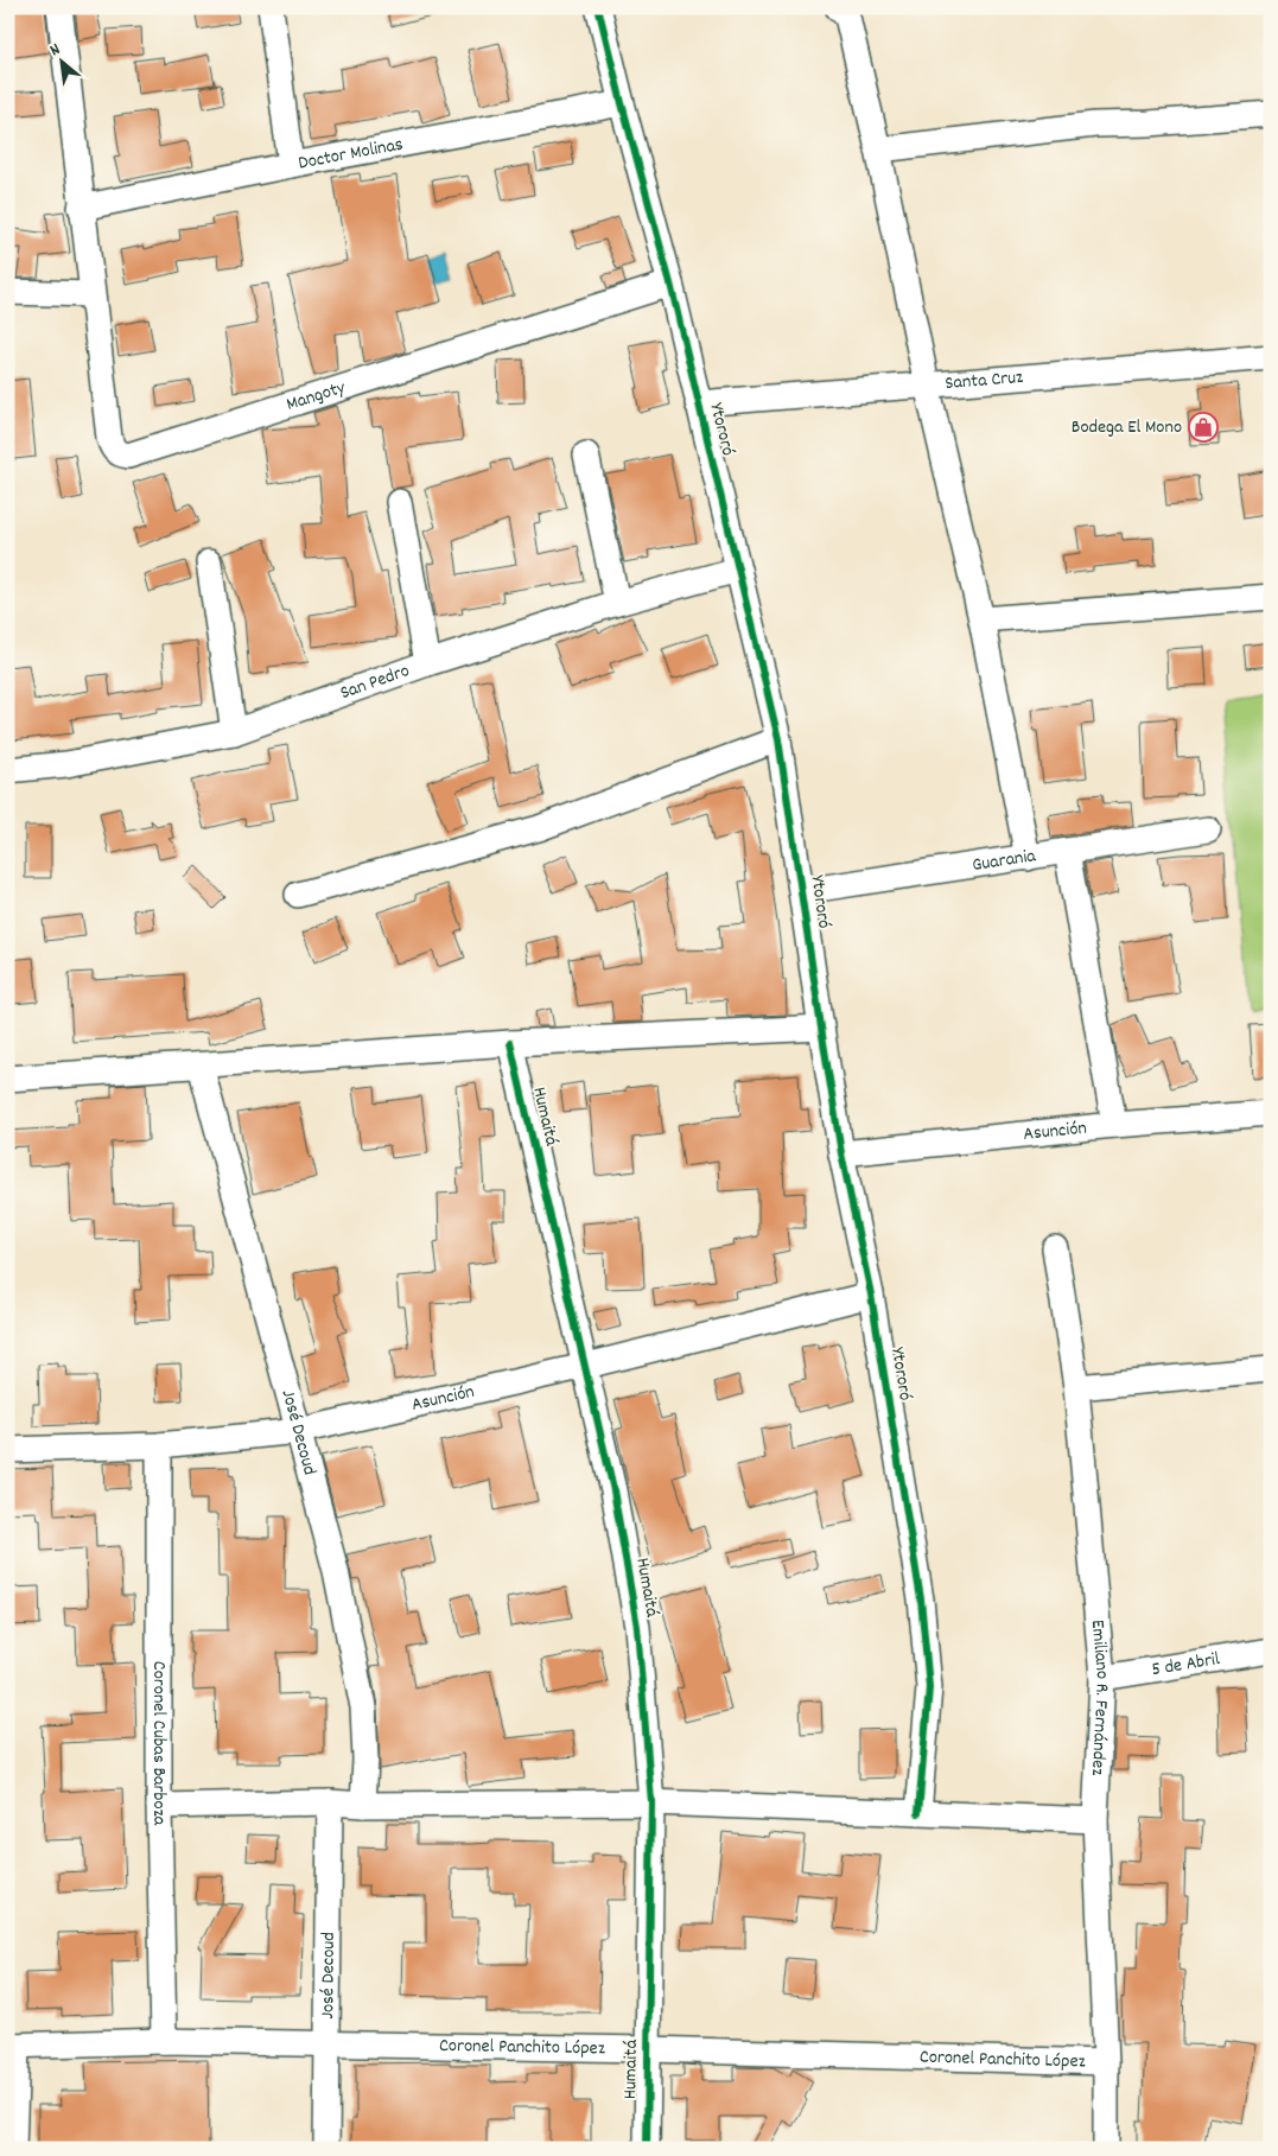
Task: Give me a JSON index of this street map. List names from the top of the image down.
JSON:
{
  "streets": {
    "street": [
      "Doctor Molinas",
      "Santa Cruz",
      "Mangoty",
      "Ytororó",
      "San Pedro",
      "Guarania",
      "Humaitá",
      "Asunción",
      "José Decoud",
      "5 de Abril",
      "Emiliano R. Fernández",
      "Coronel Cubas Barboza",
      "Coronel Panchito López"
    ]
  },
  "crossings": [
    ["Doctor Molinas", "Ytororó"],
    ["Santa Cruz", "Ytororó"],
    ["Mangoty", "Ytororó"],
    ["Ytororó", "San Pedro"],
    ["Ytororó", "Guarania"],
    ["Ytororó", "Asunción"],
    ["Humaitá", "Asunción"],
    ["Humaitá", "Coronel Panchito López"],
    ["Asunción", "José Decoud"],
    ["Asunción", "Coronel Cubas Barboza"],
    ["José Decoud", "Coronel Panchito López"],
    ["5 de Abril", "Emiliano R. Fernández"],
    ["Emiliano R. Fernández", "Coronel Panchito López"],
    ["Coronel Cubas Barboza", "Coronel Panchito López"]
  ],
  "places": {
    "shop": ["Bodega El Mono"]
  },
  "north": "top left"
}
